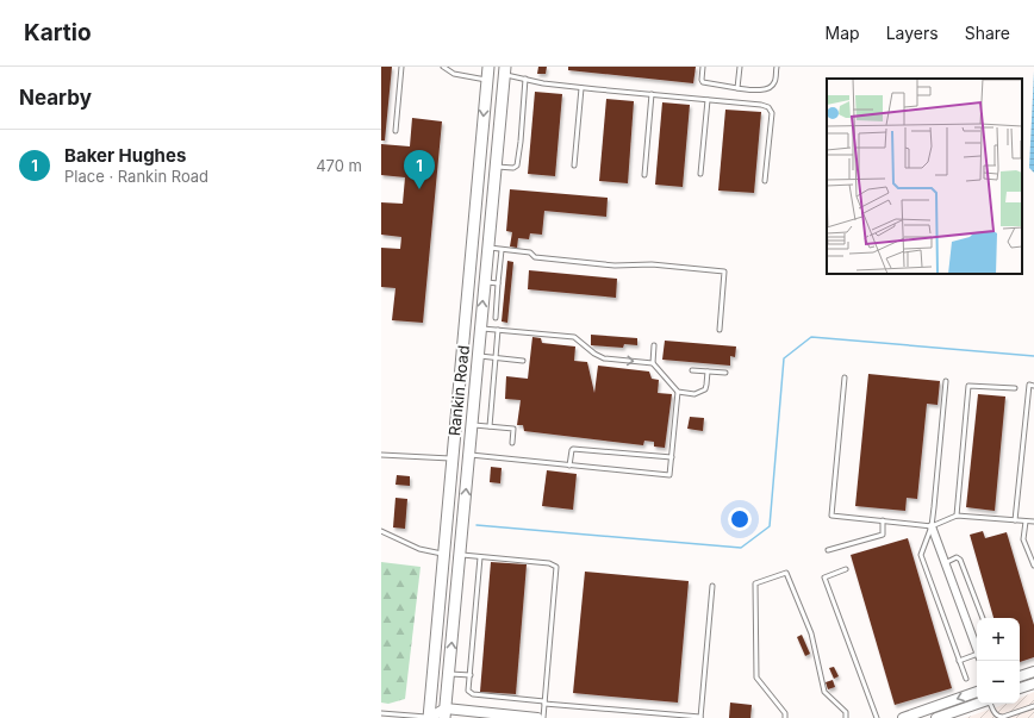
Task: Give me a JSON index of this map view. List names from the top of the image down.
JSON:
{
  "streets": {
    "main road": ["Rankin Road"]
  },
  "page": {
    "header": "Kartio",
    "nav": ["Map", "Layers", "Share"],
    "heading": "Nearby",
    "list": [
      {
        "mark": "1",
        "name": "Baker Hughes",
        "note": "Place · Rankin Road",
        "value": "470 m"
      }
    ],
    "pins": "1",
    "map_buttons": ["+", "−"]
  }
}
